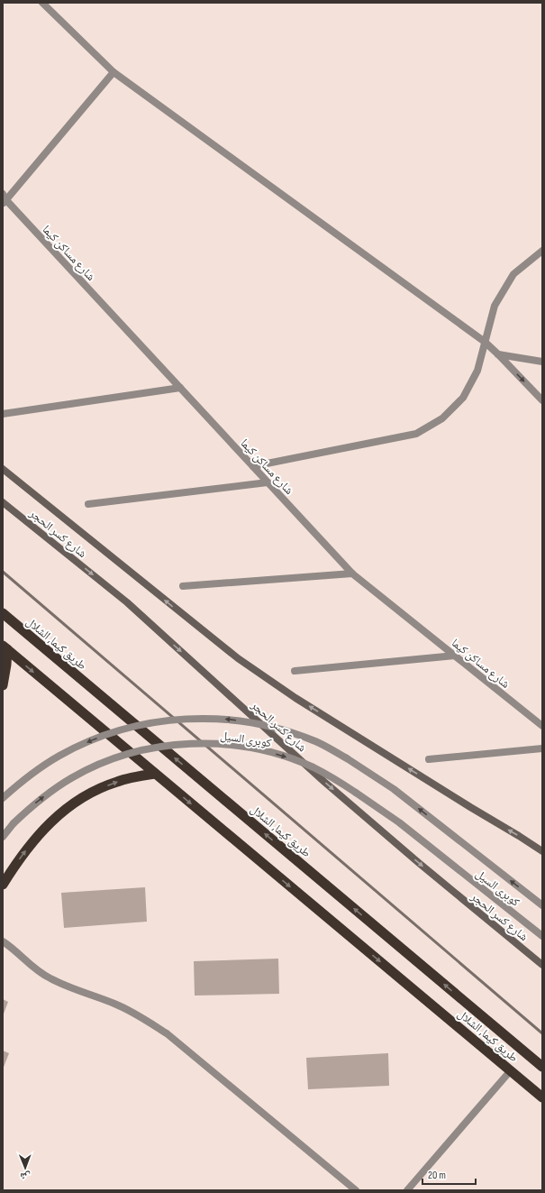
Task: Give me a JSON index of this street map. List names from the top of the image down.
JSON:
{
  "streets": {
    "highway": ["طريق كيما, الشلال"],
    "main road": ["شارع كسر الحجر"],
    "street": ["شارع مساكن كيما", "كوبرى السيل"]
  },
  "scale_bar": "20 m",
  "north": "bottom"
}
